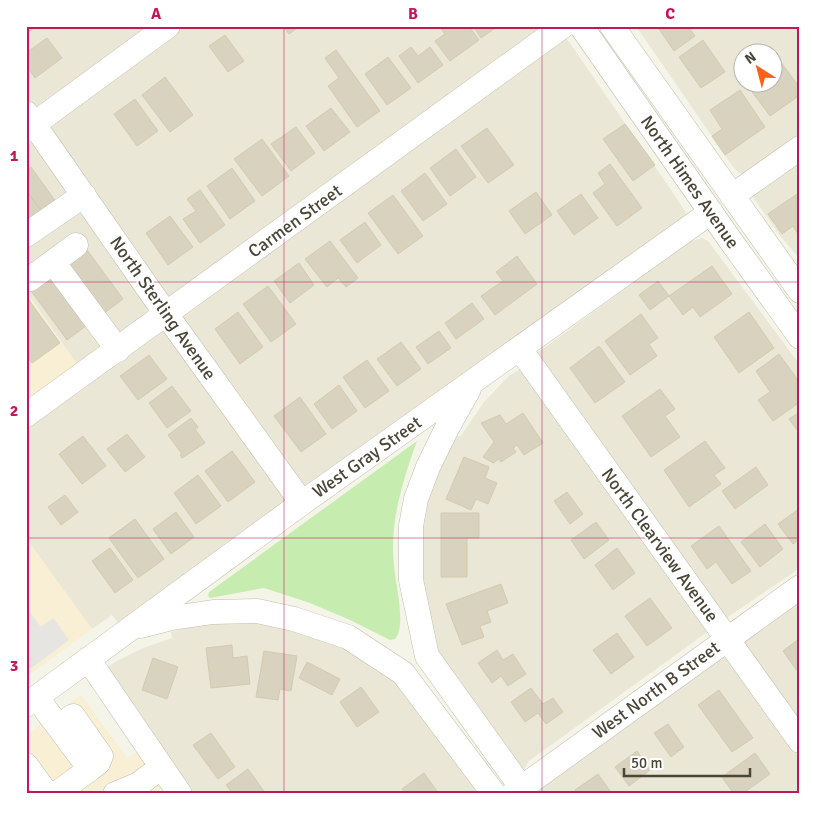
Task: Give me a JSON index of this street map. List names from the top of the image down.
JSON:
{
  "streets": {
    "street": [
      "North Himes Avenue",
      "Carmen Street",
      "North Sterling Avenue",
      "West Gray Street",
      "North Clearview Avenue",
      "West North B Street"
    ]
  },
  "crossings": [
    ["North Himes Avenue", "West Gray Street"],
    ["Carmen Street", "North Sterling Avenue"],
    ["North Sterling Avenue", "West Gray Street"],
    ["West Gray Street", "North Clearview Avenue"],
    ["North Clearview Avenue", "West North B Street"]
  ],
  "scale_bar": "50 m",
  "north": "top left",
  "grid": {
    "columns": ["A", "B", "C"],
    "rows": ["1", "2", "3"]
  }
}
